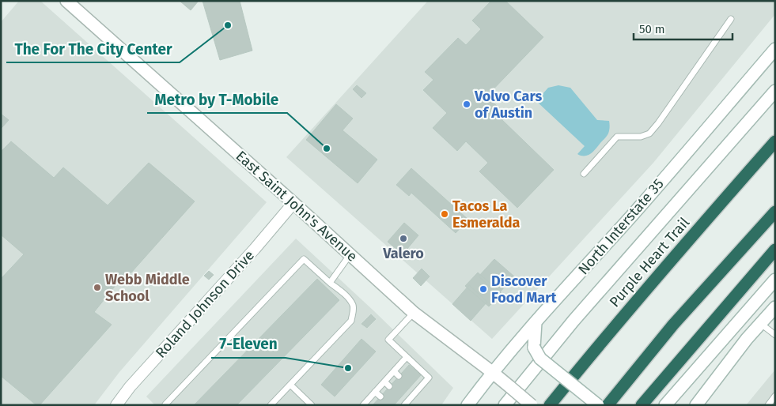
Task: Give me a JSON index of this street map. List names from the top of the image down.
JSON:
{
  "streets": {
    "highway": ["Purple Heart Trail"],
    "main road": ["East Saint John's Avenue", "North Interstate 35"],
    "street": ["Roland Johnson Drive"]
  },
  "crossings": [
    ["East Saint John's Avenue", "North Interstate 35"],
    ["East Saint John's Avenue", "Roland Johnson Drive"]
  ],
  "places": [
    "The For The City Center",
    "Volvo Cars of Austin",
    "Metro by T-Mobile",
    "Tacos La Esmeralda",
    "Valero",
    "Webb Middle School",
    "Discover Food Mart",
    "7-Eleven"
  ],
  "scale_bar": "50 m"
}
